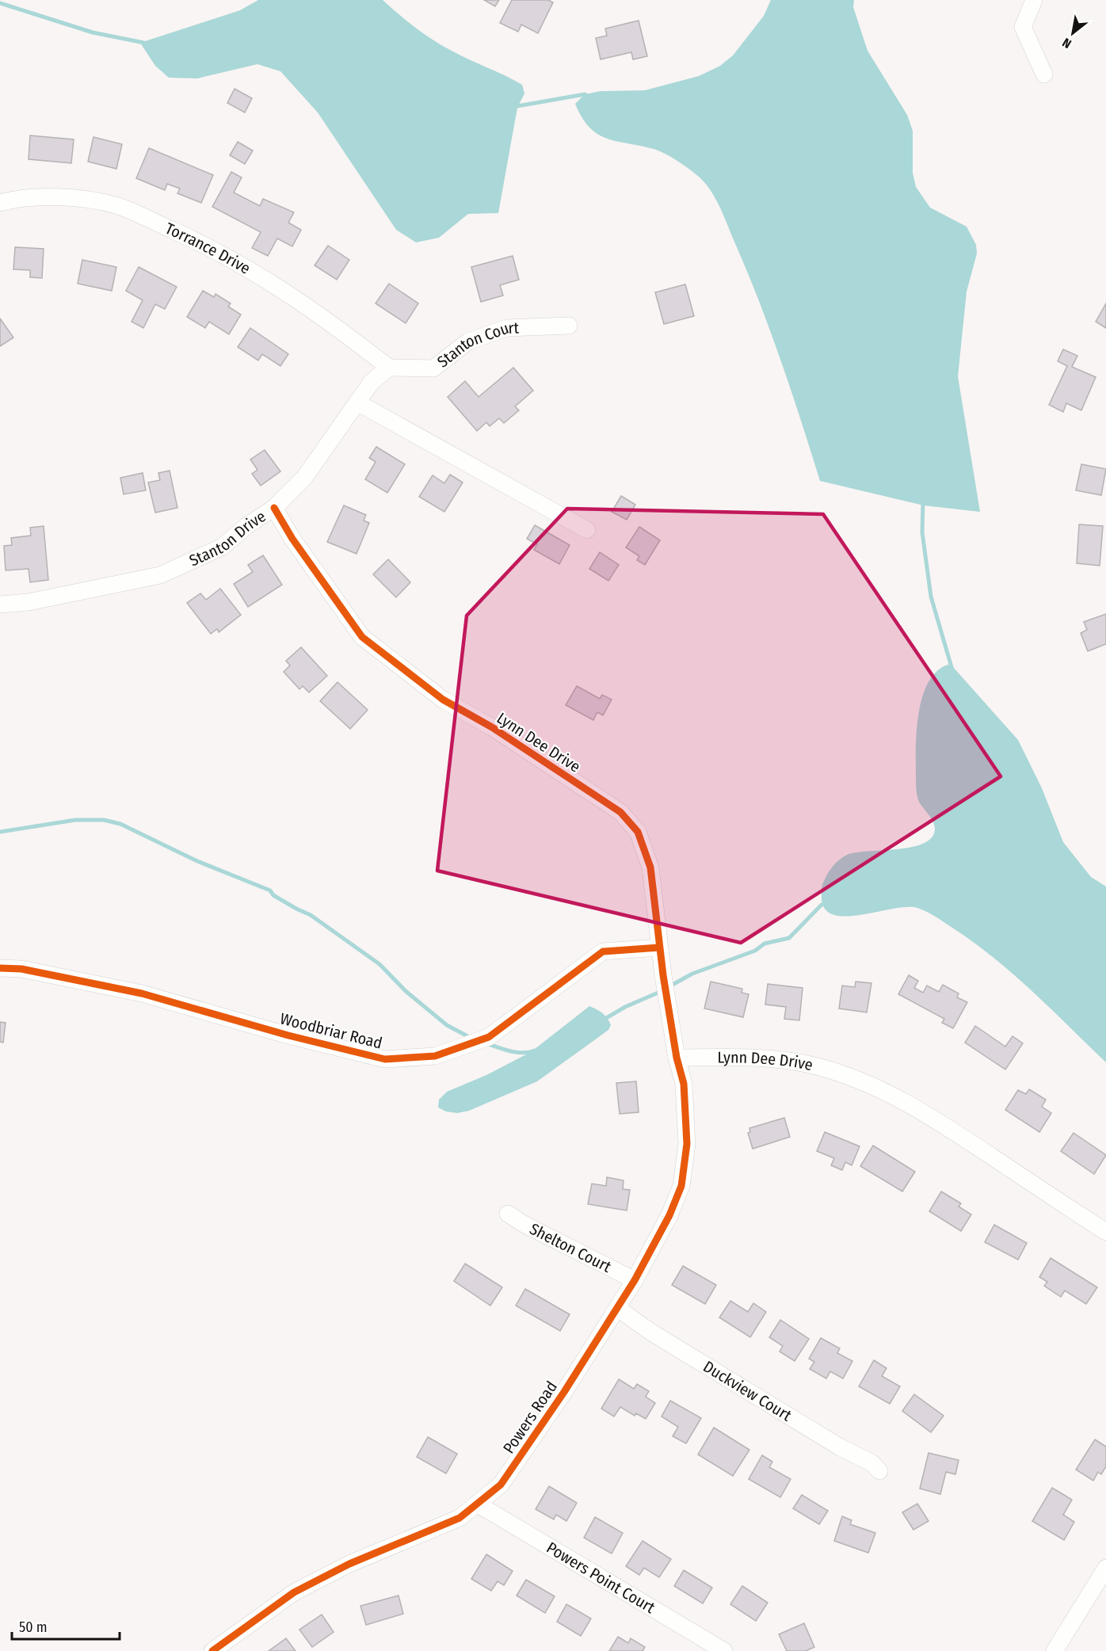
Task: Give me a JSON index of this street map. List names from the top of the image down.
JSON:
{
  "streets": {
    "street": [
      "Torrance Drive",
      "Stanton Court",
      "Stanton Drive",
      "Lynn Dee Drive",
      "Woodbriar Road",
      "Shelton Court",
      "Duckview Court",
      "Powers Road",
      "Powers Point Court"
    ]
  },
  "crossings": [
    ["Torrance Drive", "Stanton Court"],
    ["Torrance Drive", "Stanton Drive"],
    ["Stanton Court", "Stanton Drive"],
    ["Stanton Drive", "Lynn Dee Drive"],
    ["Lynn Dee Drive", "Woodbriar Road"],
    ["Lynn Dee Drive", "Powers Road"],
    ["Shelton Court", "Powers Road"],
    ["Duckview Court", "Powers Road"],
    ["Powers Road", "Powers Point Court"]
  ],
  "scale_bar": "50 m",
  "north": "bottom left"
}
